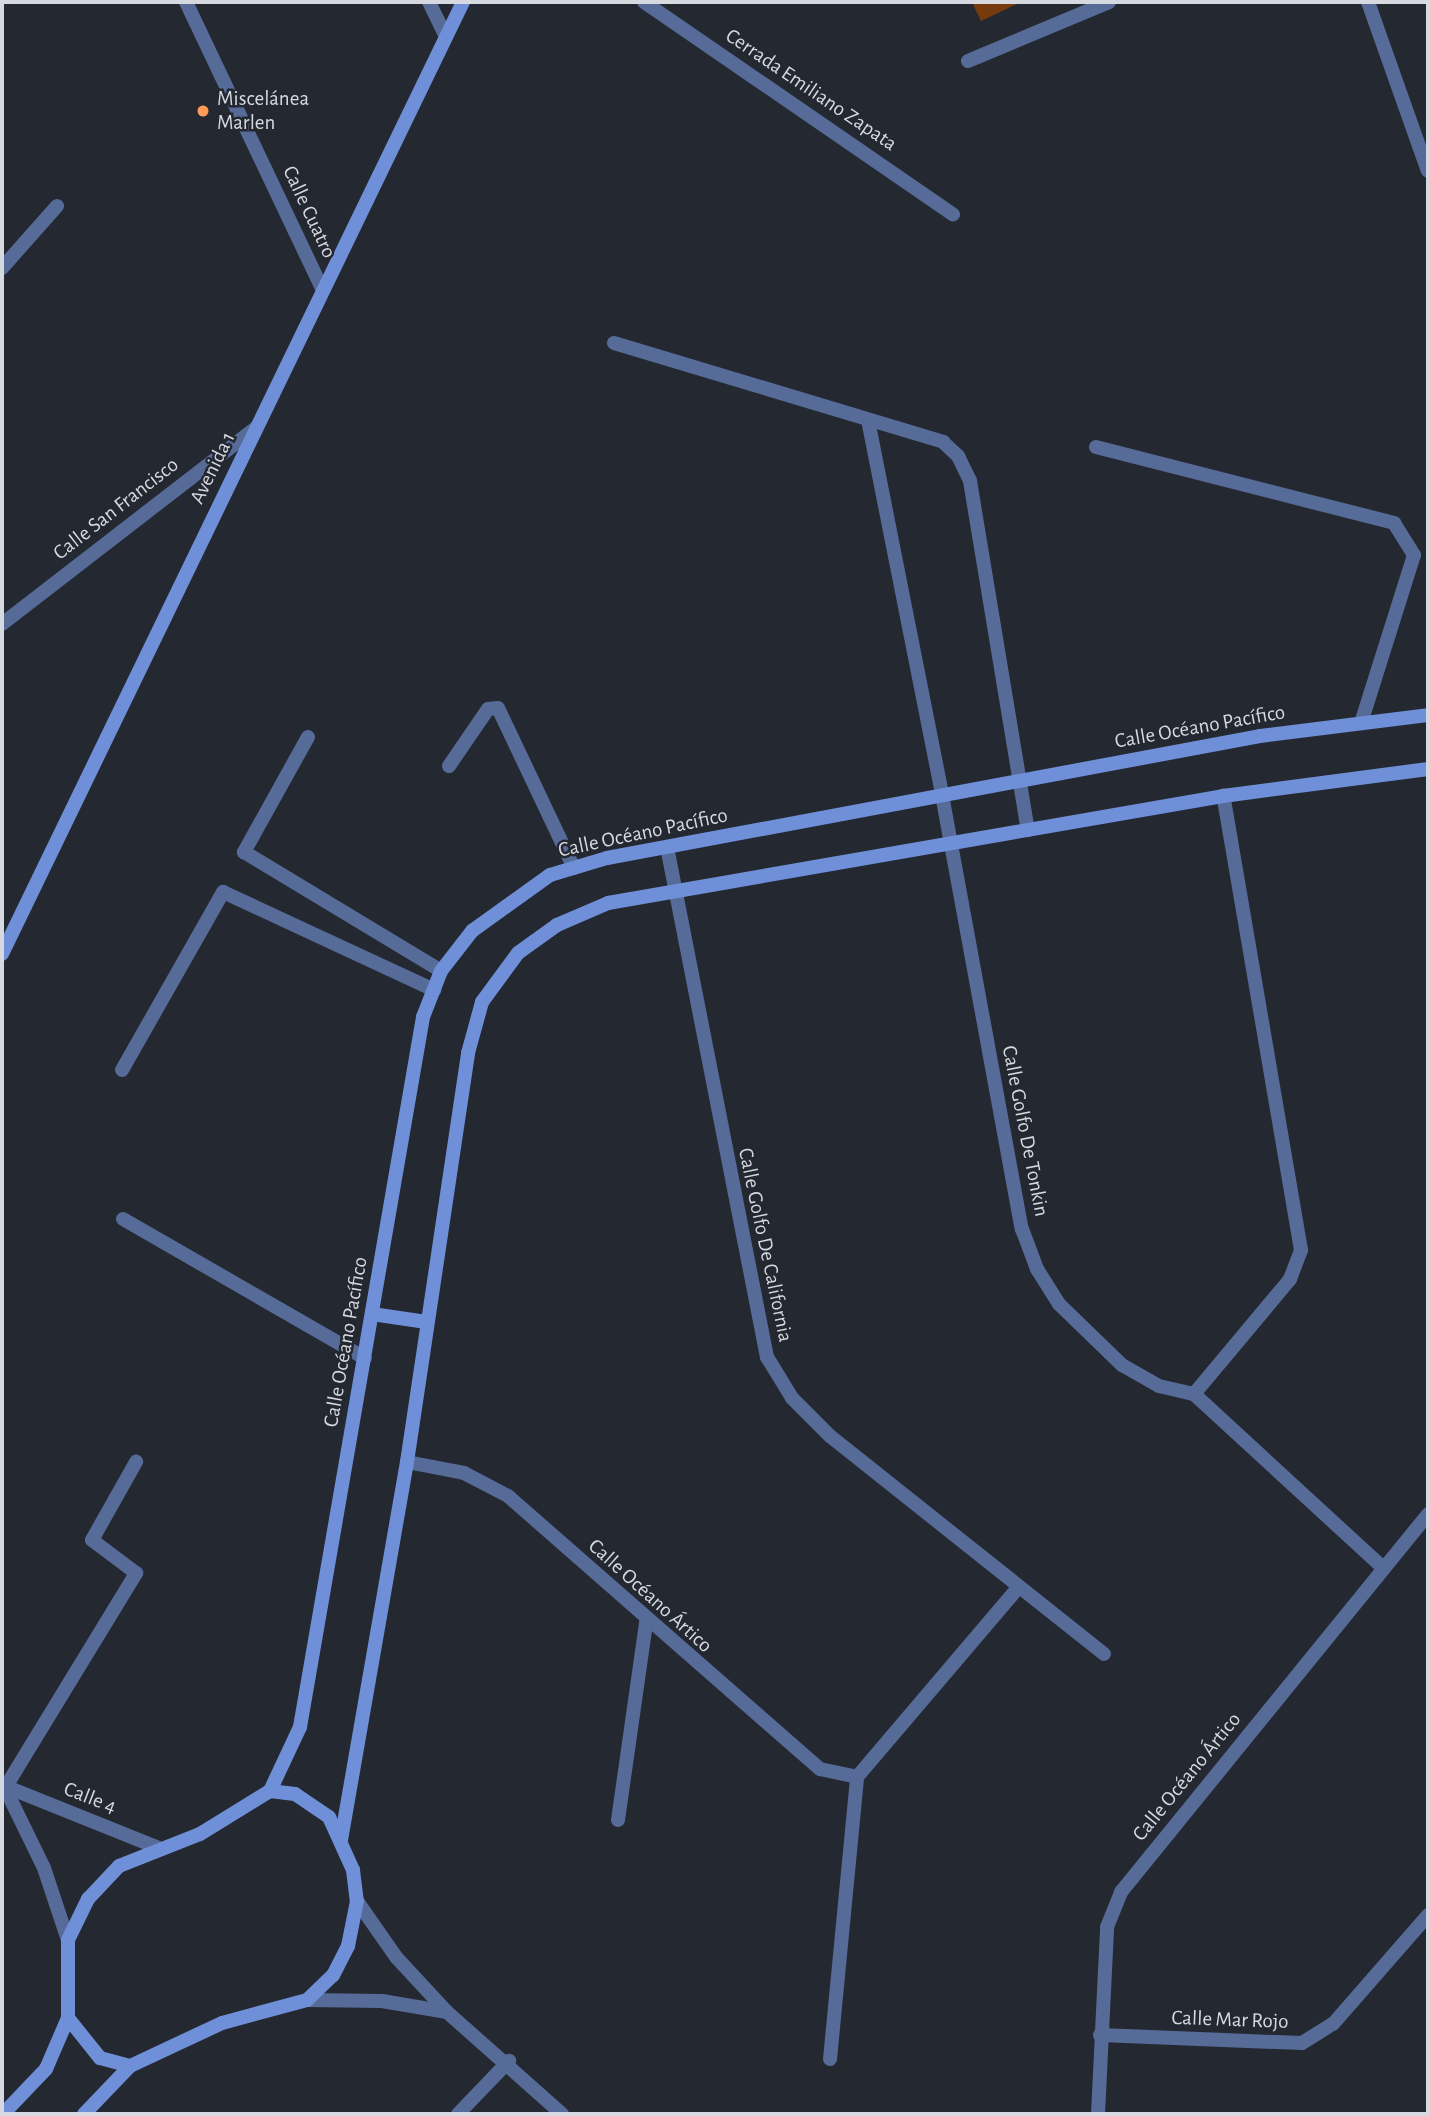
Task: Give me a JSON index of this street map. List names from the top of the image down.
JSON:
{
  "streets": {
    "street": [
      "Cerrada Emiliano Zapata",
      "Calle Cuatro",
      "Avenida 1",
      "Calle San Francisco",
      "Calle Océano Pacífico",
      "Calle Golfo De Tonkin",
      "Calle Golfo De California",
      "Calle Océano Ártico",
      "Calle 4",
      "Calle Mar Rojo"
    ]
  },
  "crossings": [
    ["Calle Cuatro", "Avenida 1"],
    ["Avenida 1", "Calle San Francisco"],
    ["Calle Océano Pacífico", "Calle Golfo De Tonkin"],
    ["Calle Océano Pacífico", "Calle Golfo De California"],
    ["Calle Golfo De Tonkin", "Calle Océano Ártico"],
    ["Calle Océano Ártico", "Calle Mar Rojo"]
  ],
  "places": ["Miscelánea Marlen"]
}
